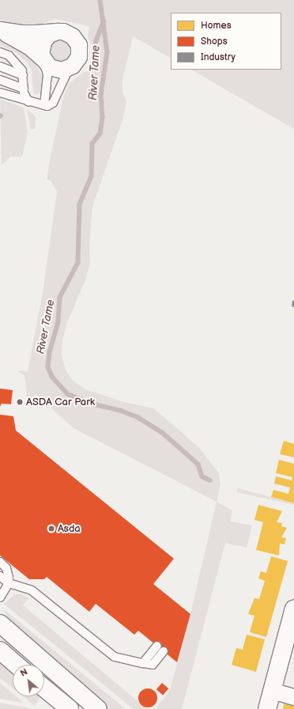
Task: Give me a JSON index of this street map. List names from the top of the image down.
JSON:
{
  "water": ["River Tame"],
  "places": ["ASDA Car Park", "Asda"],
  "legend": ["Homes", "Shops", "Industry"],
  "north": "top left"
}
